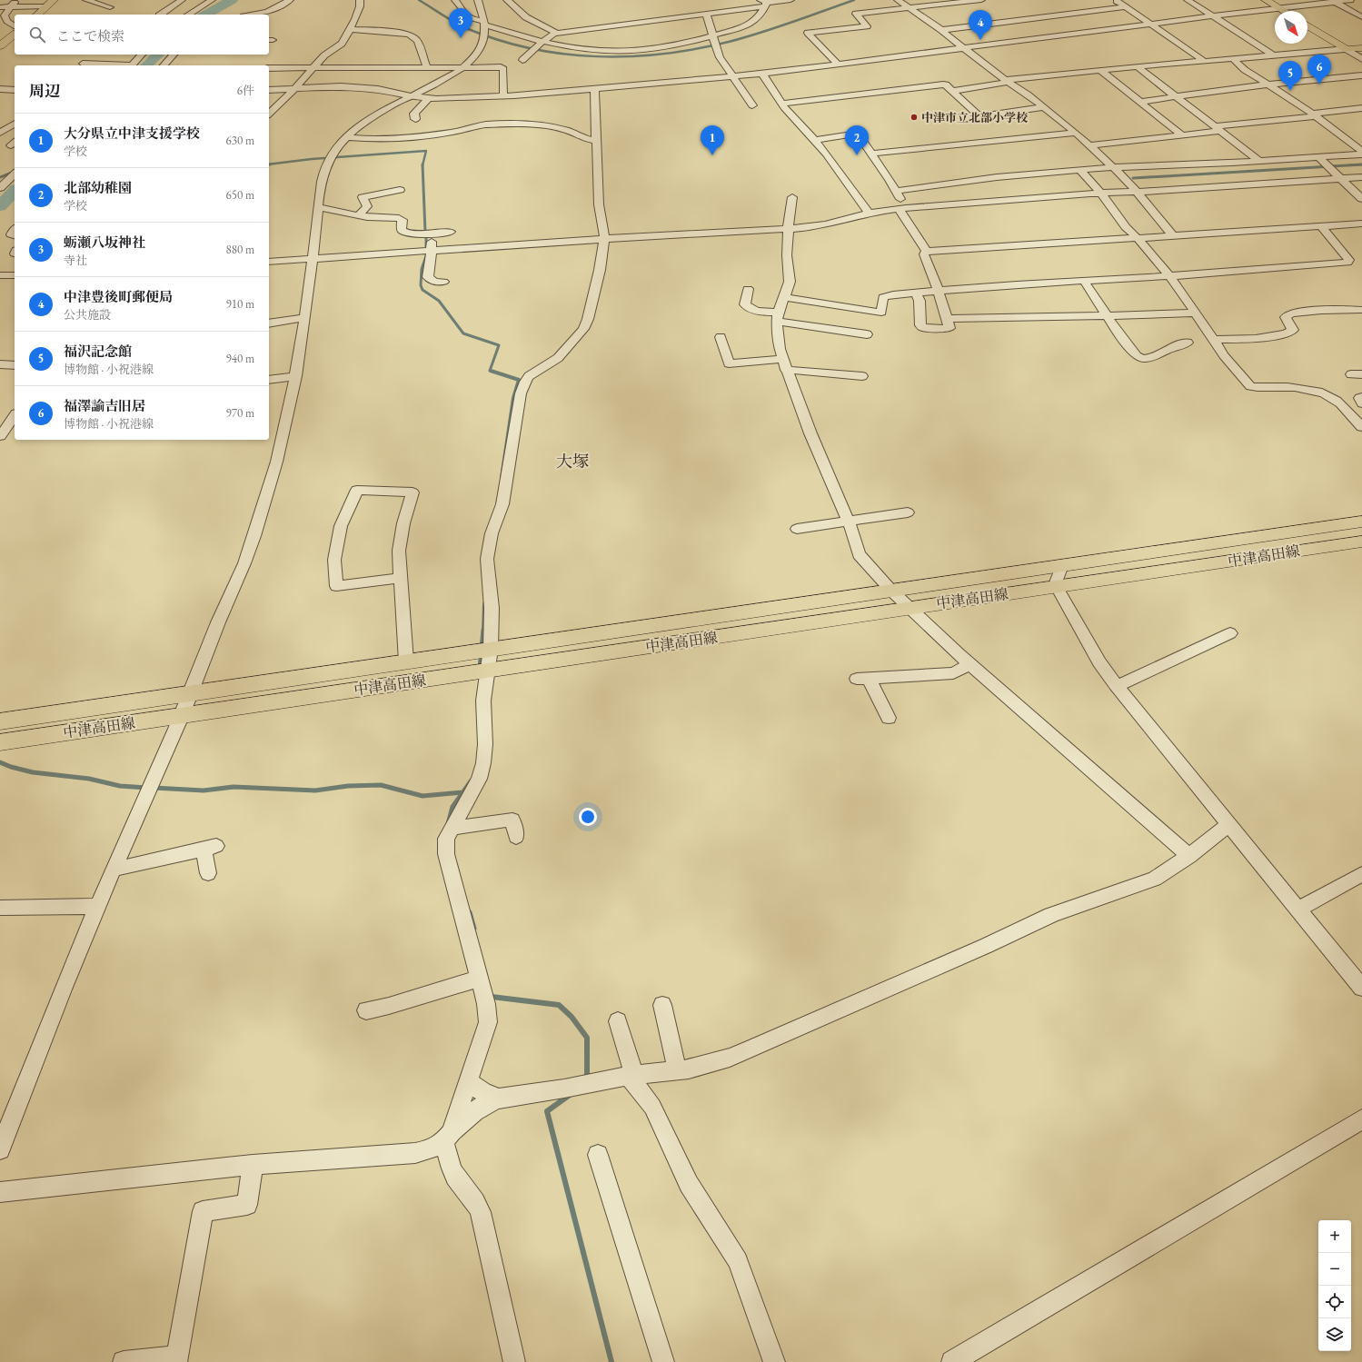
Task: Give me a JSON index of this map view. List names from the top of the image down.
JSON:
{
  "streets": {
    "main road": ["中津高田線"]
  },
  "districts": ["大塚"],
  "places": ["中津市立北部小学校"],
  "north": "bottom right",
  "page": {
    "pins": [
      "3",
      "4",
      "6",
      "5",
      "1",
      "2"
    ],
    "search": "ここで検索",
    "heading": ["周辺", "6件"],
    "list": [
      {
        "mark": "1",
        "name": "大分県立中津支援学校",
        "note": "学校",
        "value": "630 m"
      },
      {
        "mark": "2",
        "name": "北部幼稚園",
        "note": "学校",
        "value": "650 m"
      },
      {
        "mark": "3",
        "name": "蛎瀬八坂神社",
        "note": "寺社",
        "value": "880 m"
      },
      {
        "mark": "4",
        "name": "中津豊後町郵便局",
        "note": "公共施設",
        "value": "910 m"
      },
      {
        "mark": "5",
        "name": "福沢記念館",
        "note": "博物館 · 小祝港線",
        "value": "940 m"
      },
      {
        "mark": "6",
        "name": "福澤諭吉旧居",
        "note": "博物館 · 小祝港線",
        "value": "970 m"
      }
    ],
    "map_buttons": ["+", "−"]
  }
}
